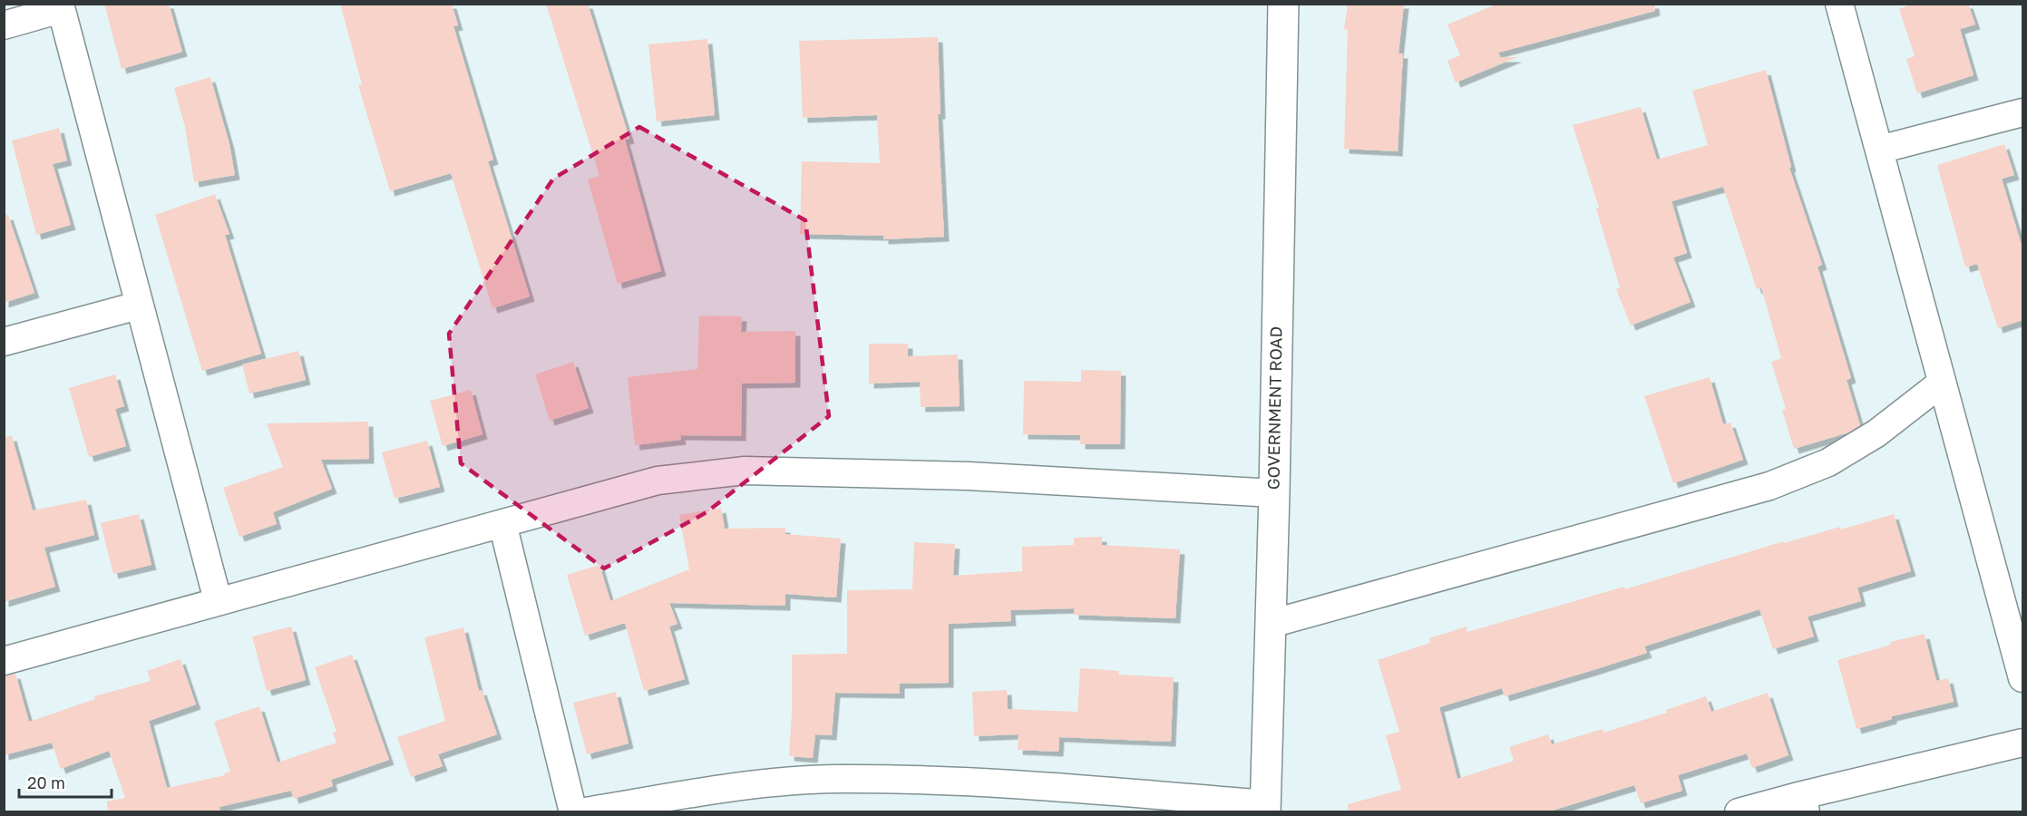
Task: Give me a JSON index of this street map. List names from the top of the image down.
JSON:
{
  "streets": {
    "street": ["GOVERNMENT ROAD"]
  },
  "scale_bar": "20 m"
}
